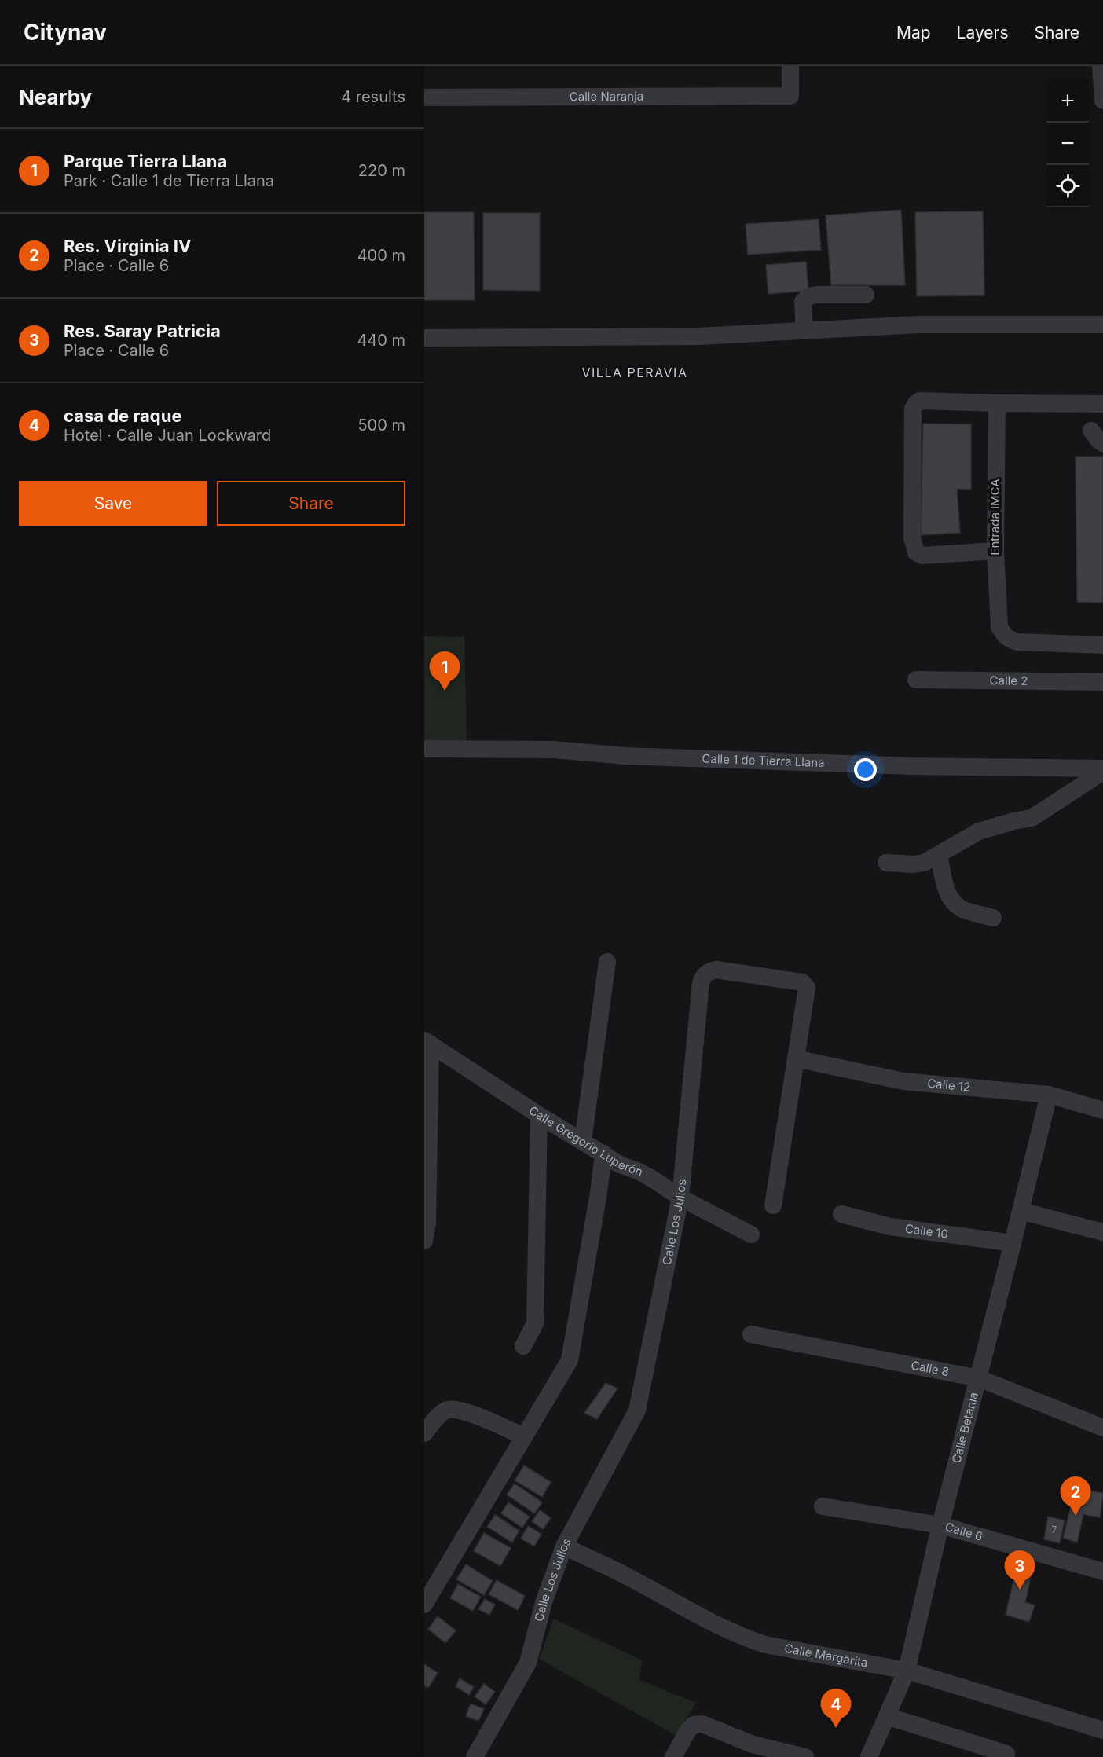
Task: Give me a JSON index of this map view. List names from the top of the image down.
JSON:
{
  "streets": {
    "street": [
      "Calle Naranja",
      "Entrada IMCA",
      "Calle 2",
      "Calle 1 de Tierra Llana",
      "Calle 12",
      "Calle Gregorio Luperón",
      "Calle Los Julios",
      "Calle 10",
      "Calle 8",
      "Calle Betania",
      "Calle 6",
      "Calle Margarita"
    ]
  },
  "crossings": [
    ["Calle 12", "Calle Los Julios"],
    ["Calle 12", "Calle Betania"],
    ["Calle Gregorio Luperón", "Calle Los Julios"],
    ["Calle Los Julios", "Calle Margarita"],
    ["Calle 10", "Calle Betania"],
    ["Calle 8", "Calle Betania"],
    ["Calle Betania", "Calle 6"],
    ["Calle Betania", "Calle Margarita"]
  ],
  "districts": ["VILLA PERAVIA"],
  "house_numbers": ["7"],
  "page": {
    "header": "Citynav",
    "nav": ["Map", "Layers", "Share"],
    "heading": ["Nearby", "4 results"],
    "map_buttons": ["+", "−"],
    "list": [
      {
        "mark": "1",
        "name": "Parque Tierra Llana",
        "note": "Park · Calle 1 de Tierra Llana",
        "value": "220 m"
      },
      {
        "mark": "2",
        "name": "Res. Virginia IV",
        "note": "Place · Calle 6",
        "value": "400 m"
      },
      {
        "mark": "3",
        "name": "Res. Saray Patricia",
        "note": "Place · Calle 6",
        "value": "440 m"
      },
      {
        "mark": "4",
        "name": "casa de raque",
        "note": "Hotel · Calle Juan Lockward",
        "value": "500 m"
      }
    ],
    "buttons": ["Save", "Share"],
    "pins": [
      "1",
      "2",
      "3",
      "4"
    ]
  }
}
